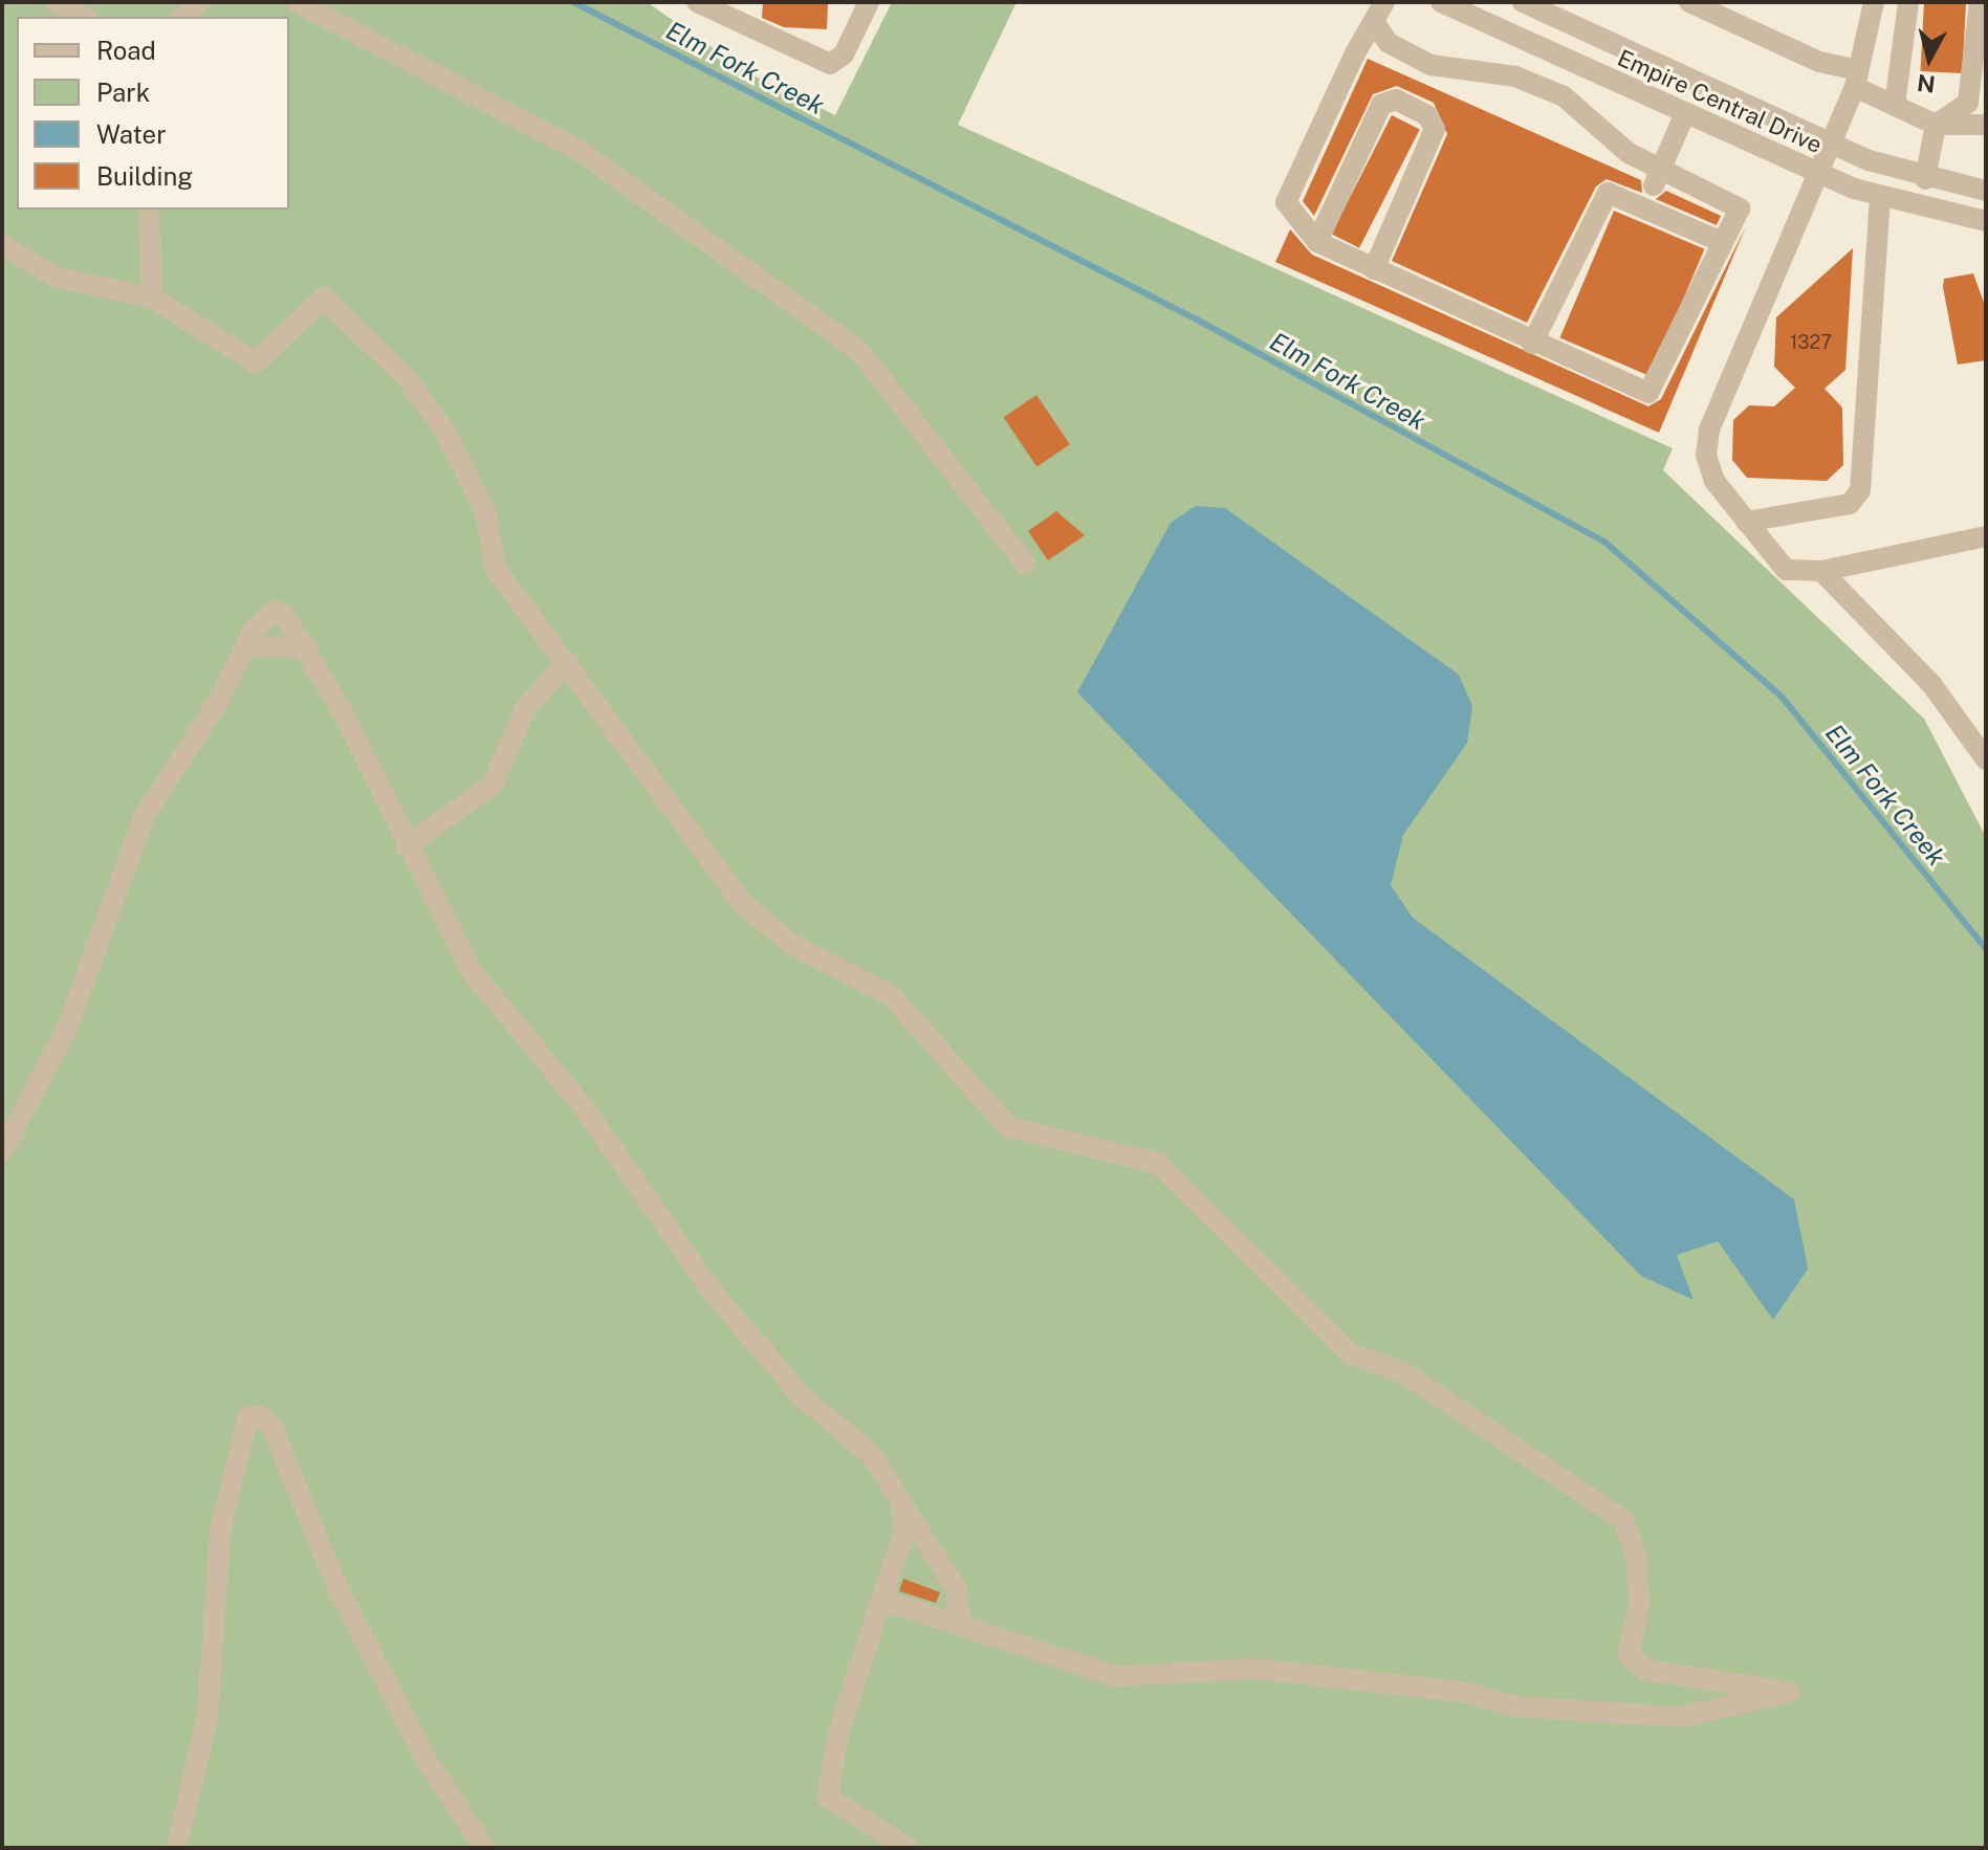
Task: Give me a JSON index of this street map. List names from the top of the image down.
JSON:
{
  "streets": {
    "street": ["Empire Central Drive"]
  },
  "water": ["Elm Fork Creek"],
  "house_numbers": ["1327"],
  "legend": [
    "Road",
    "Park",
    "Water",
    "Building"
  ],
  "north": "bottom"
}
